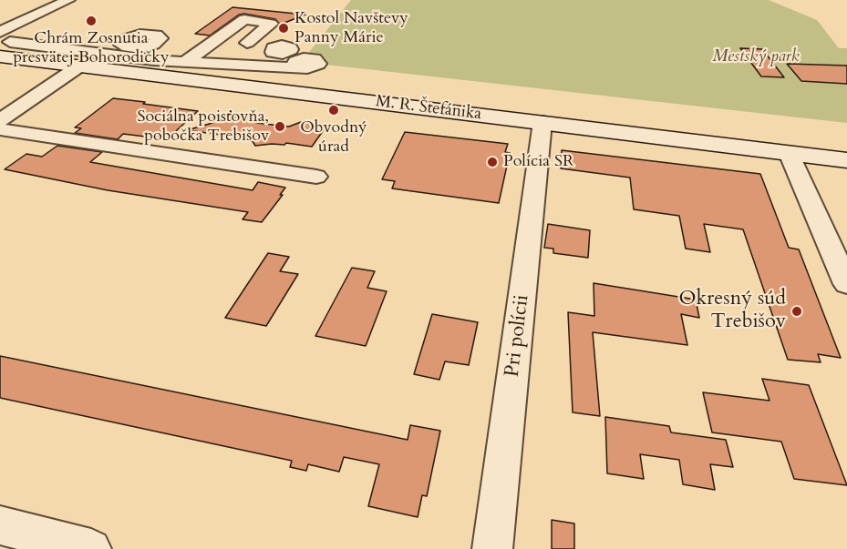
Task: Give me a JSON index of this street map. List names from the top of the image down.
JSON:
{
  "streets": {
    "street": ["M. R. Štefánika", "Pri polícii"]
  },
  "crossings": [
    ["M. R. Štefánika", "Pri polícii"]
  ],
  "parks": ["Mestský park"],
  "places": [
    "Chrám Zosnutia presvätej Bohorodičky",
    "Kostol Navštevy Panny Márie",
    "Obvodný úrad",
    "Sociálna poisťovňa, pobočka Trebišov",
    "Polícia SR",
    "Okresný súd Trebišov"
  ]
}
